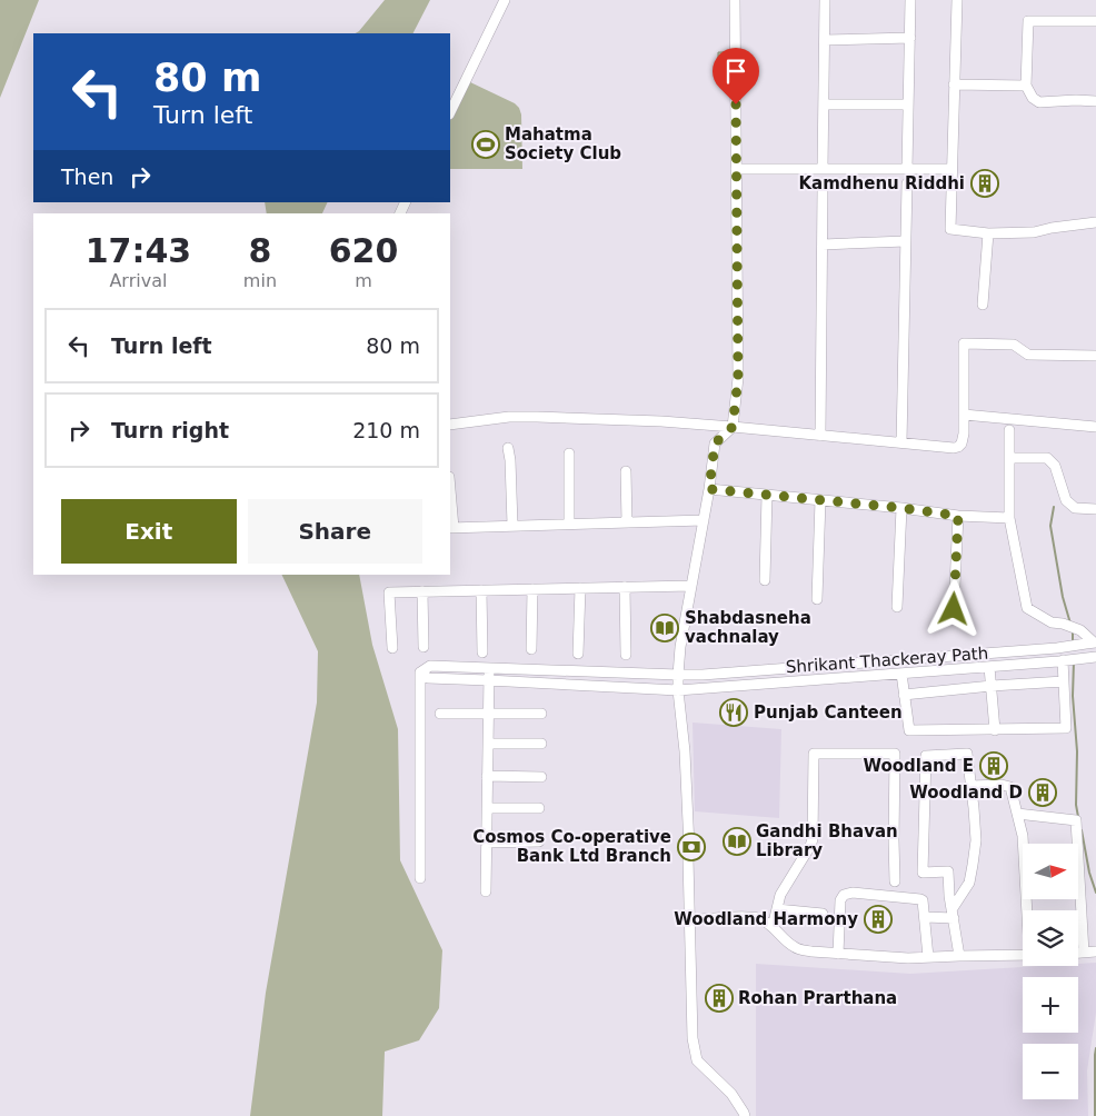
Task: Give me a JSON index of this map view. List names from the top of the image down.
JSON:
{
  "streets": {
    "street": ["Shrikant Thackeray Path"]
  },
  "places": {
    "sports": ["Mahatma Society Club"],
    "building": [
      "Kamdhenu Riddhi",
      "Woodland E",
      "Woodland D",
      "Woodland Harmony",
      "Rohan Prarthana"
    ],
    "library": ["Shabdasneha vachnalay", "Gandhi Bhavan Library"],
    "restaurant": ["Punjab Canteen"],
    "bank": ["Cosmos Co-operative Bank Ltd Branch"]
  },
  "north": "right",
  "page": {
    "turn": ["80 m", "Turn left"],
    "then": "Then",
    "eta": [
      "17:43",
      "Arrival",
      "8",
      "min",
      "620",
      "m"
    ],
    "list": [
      {
        "name": "Turn left",
        "value": "80 m"
      },
      {
        "name": "Turn right",
        "value": "210 m"
      }
    ],
    "buttons": ["Exit", "Share"],
    "map_buttons": ["+", "−"]
  }
}
